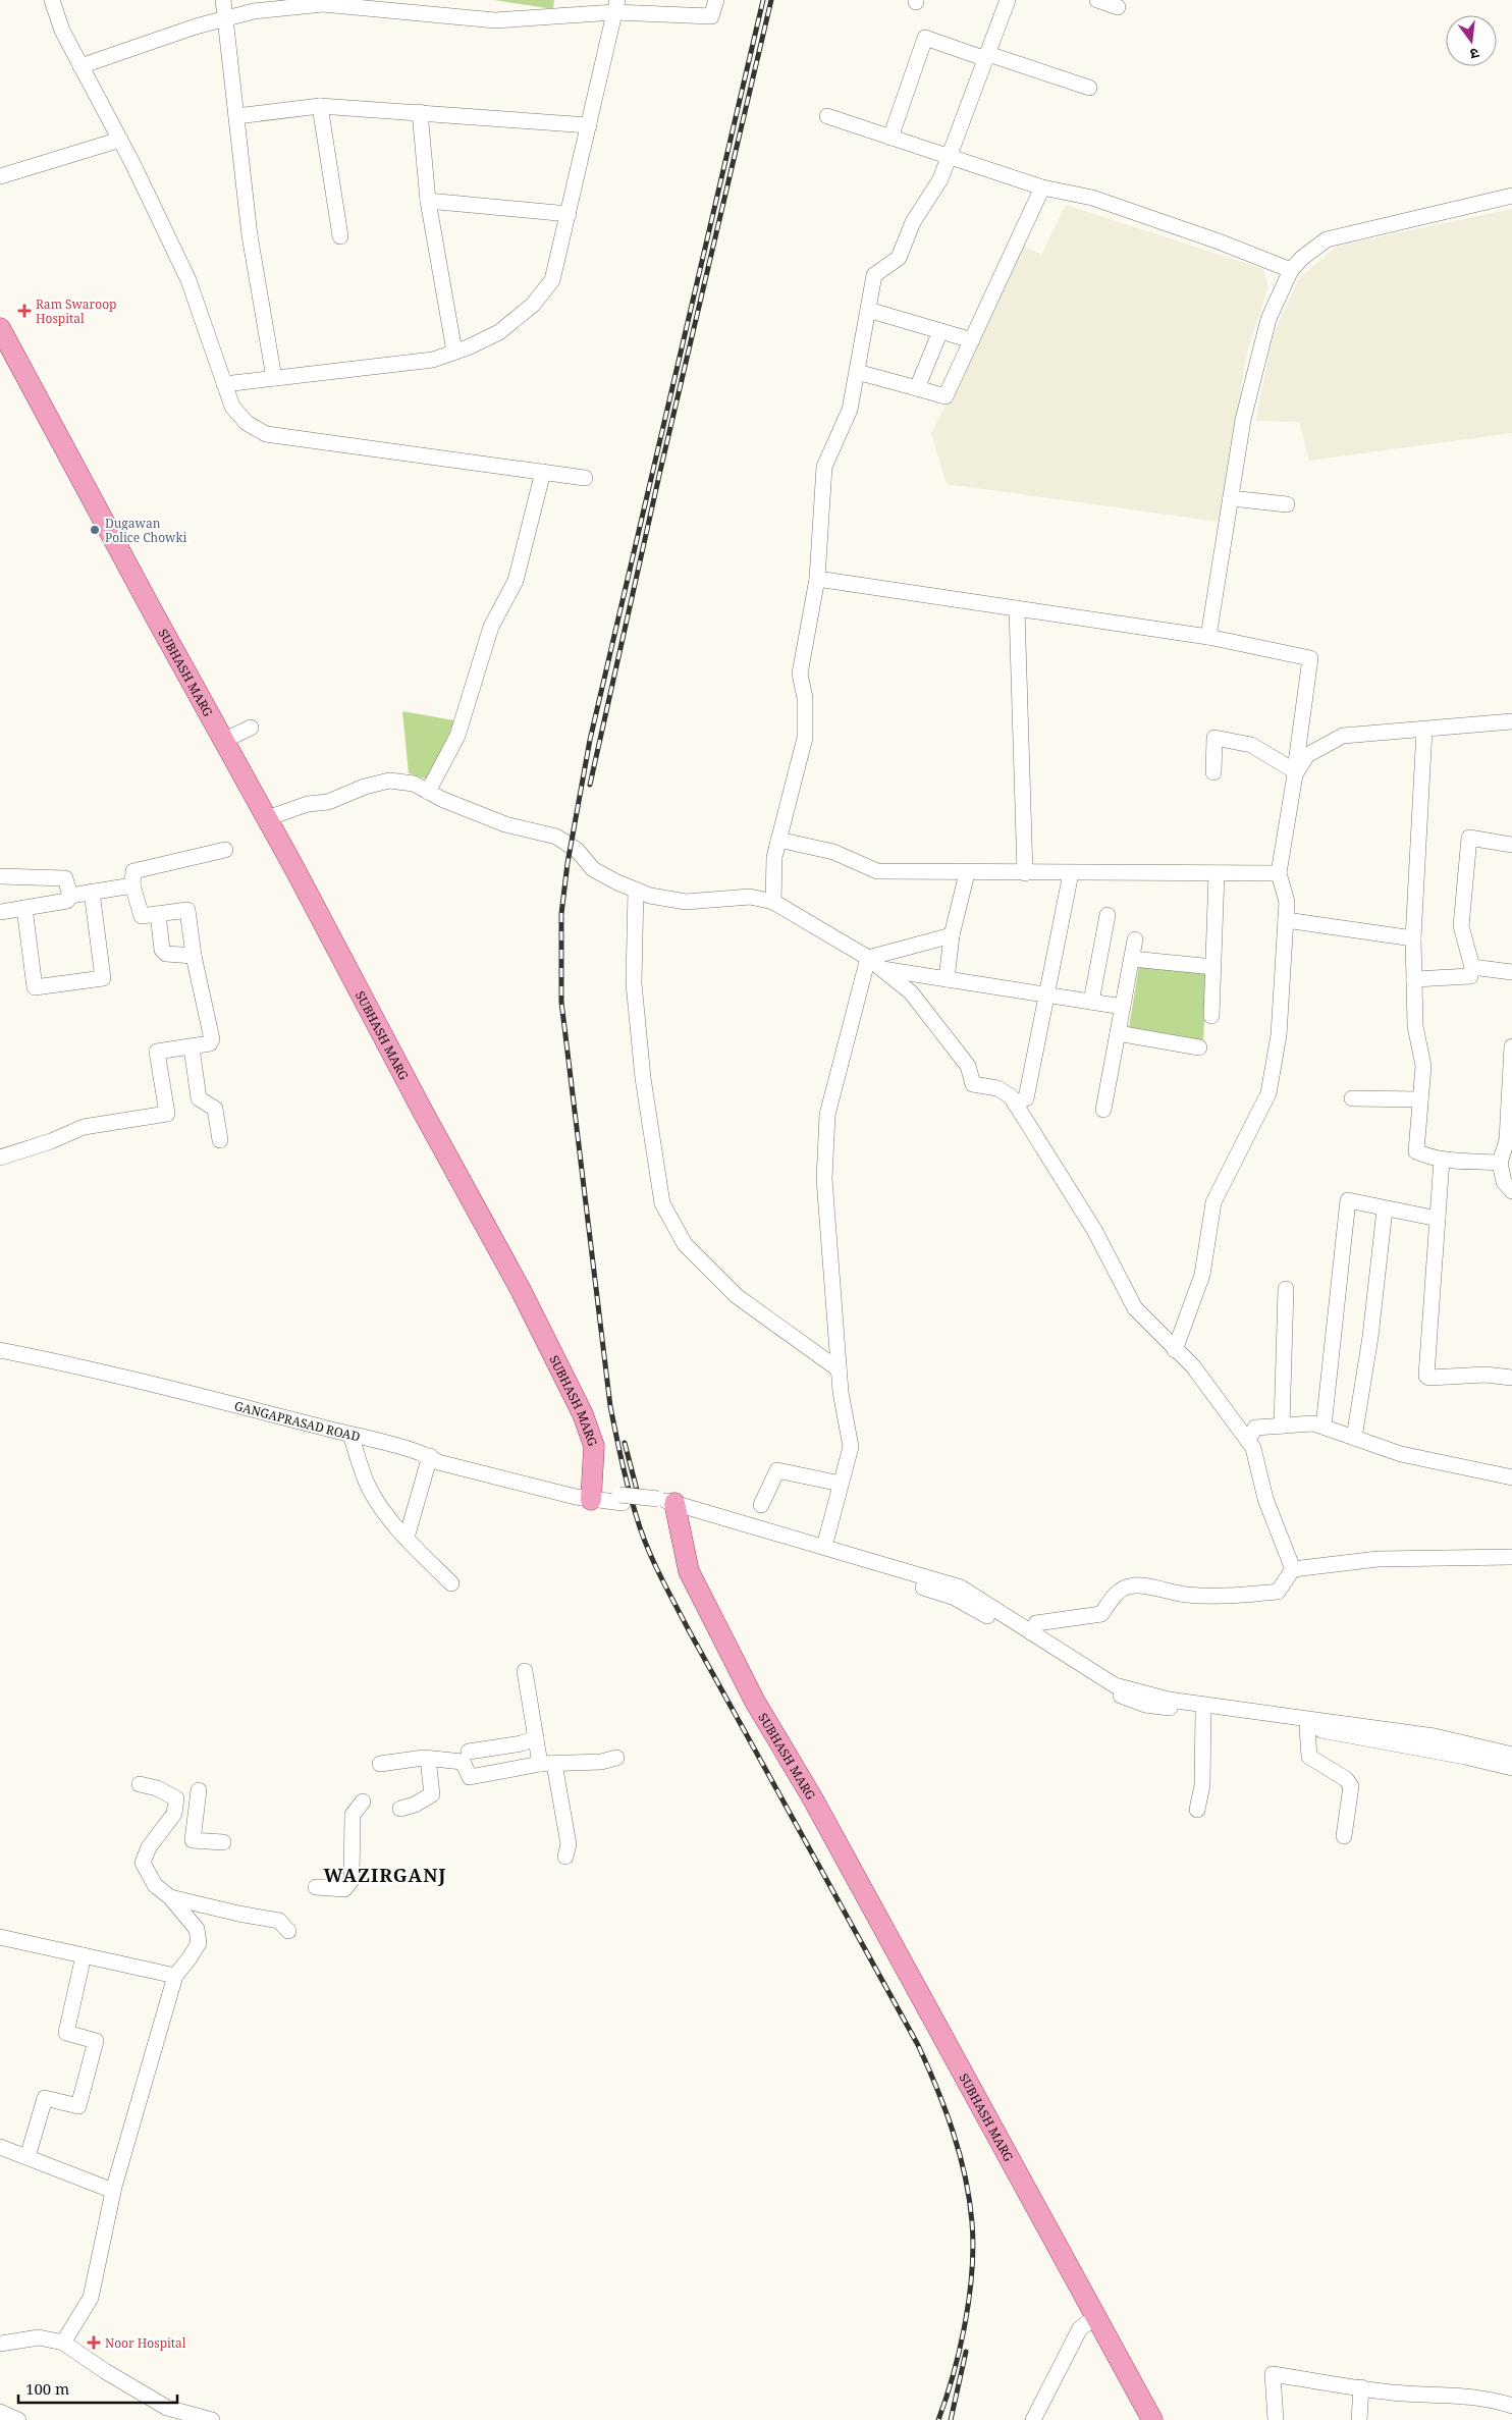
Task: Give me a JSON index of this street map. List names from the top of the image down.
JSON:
{
  "streets": {
    "main road": ["SUBHASH MARG"],
    "street": ["GANGAPRASAD ROAD"]
  },
  "crossings": [
    ["SUBHASH MARG", "GANGAPRASAD ROAD"]
  ],
  "districts": ["WAZIRGANJ"],
  "places": {
    "health": ["Ram Swaroop Hospital", "Noor Hospital"],
    "other": ["Dugawan Police Chowki"]
  },
  "scale_bar": "100 m",
  "north": "bottom"
}
